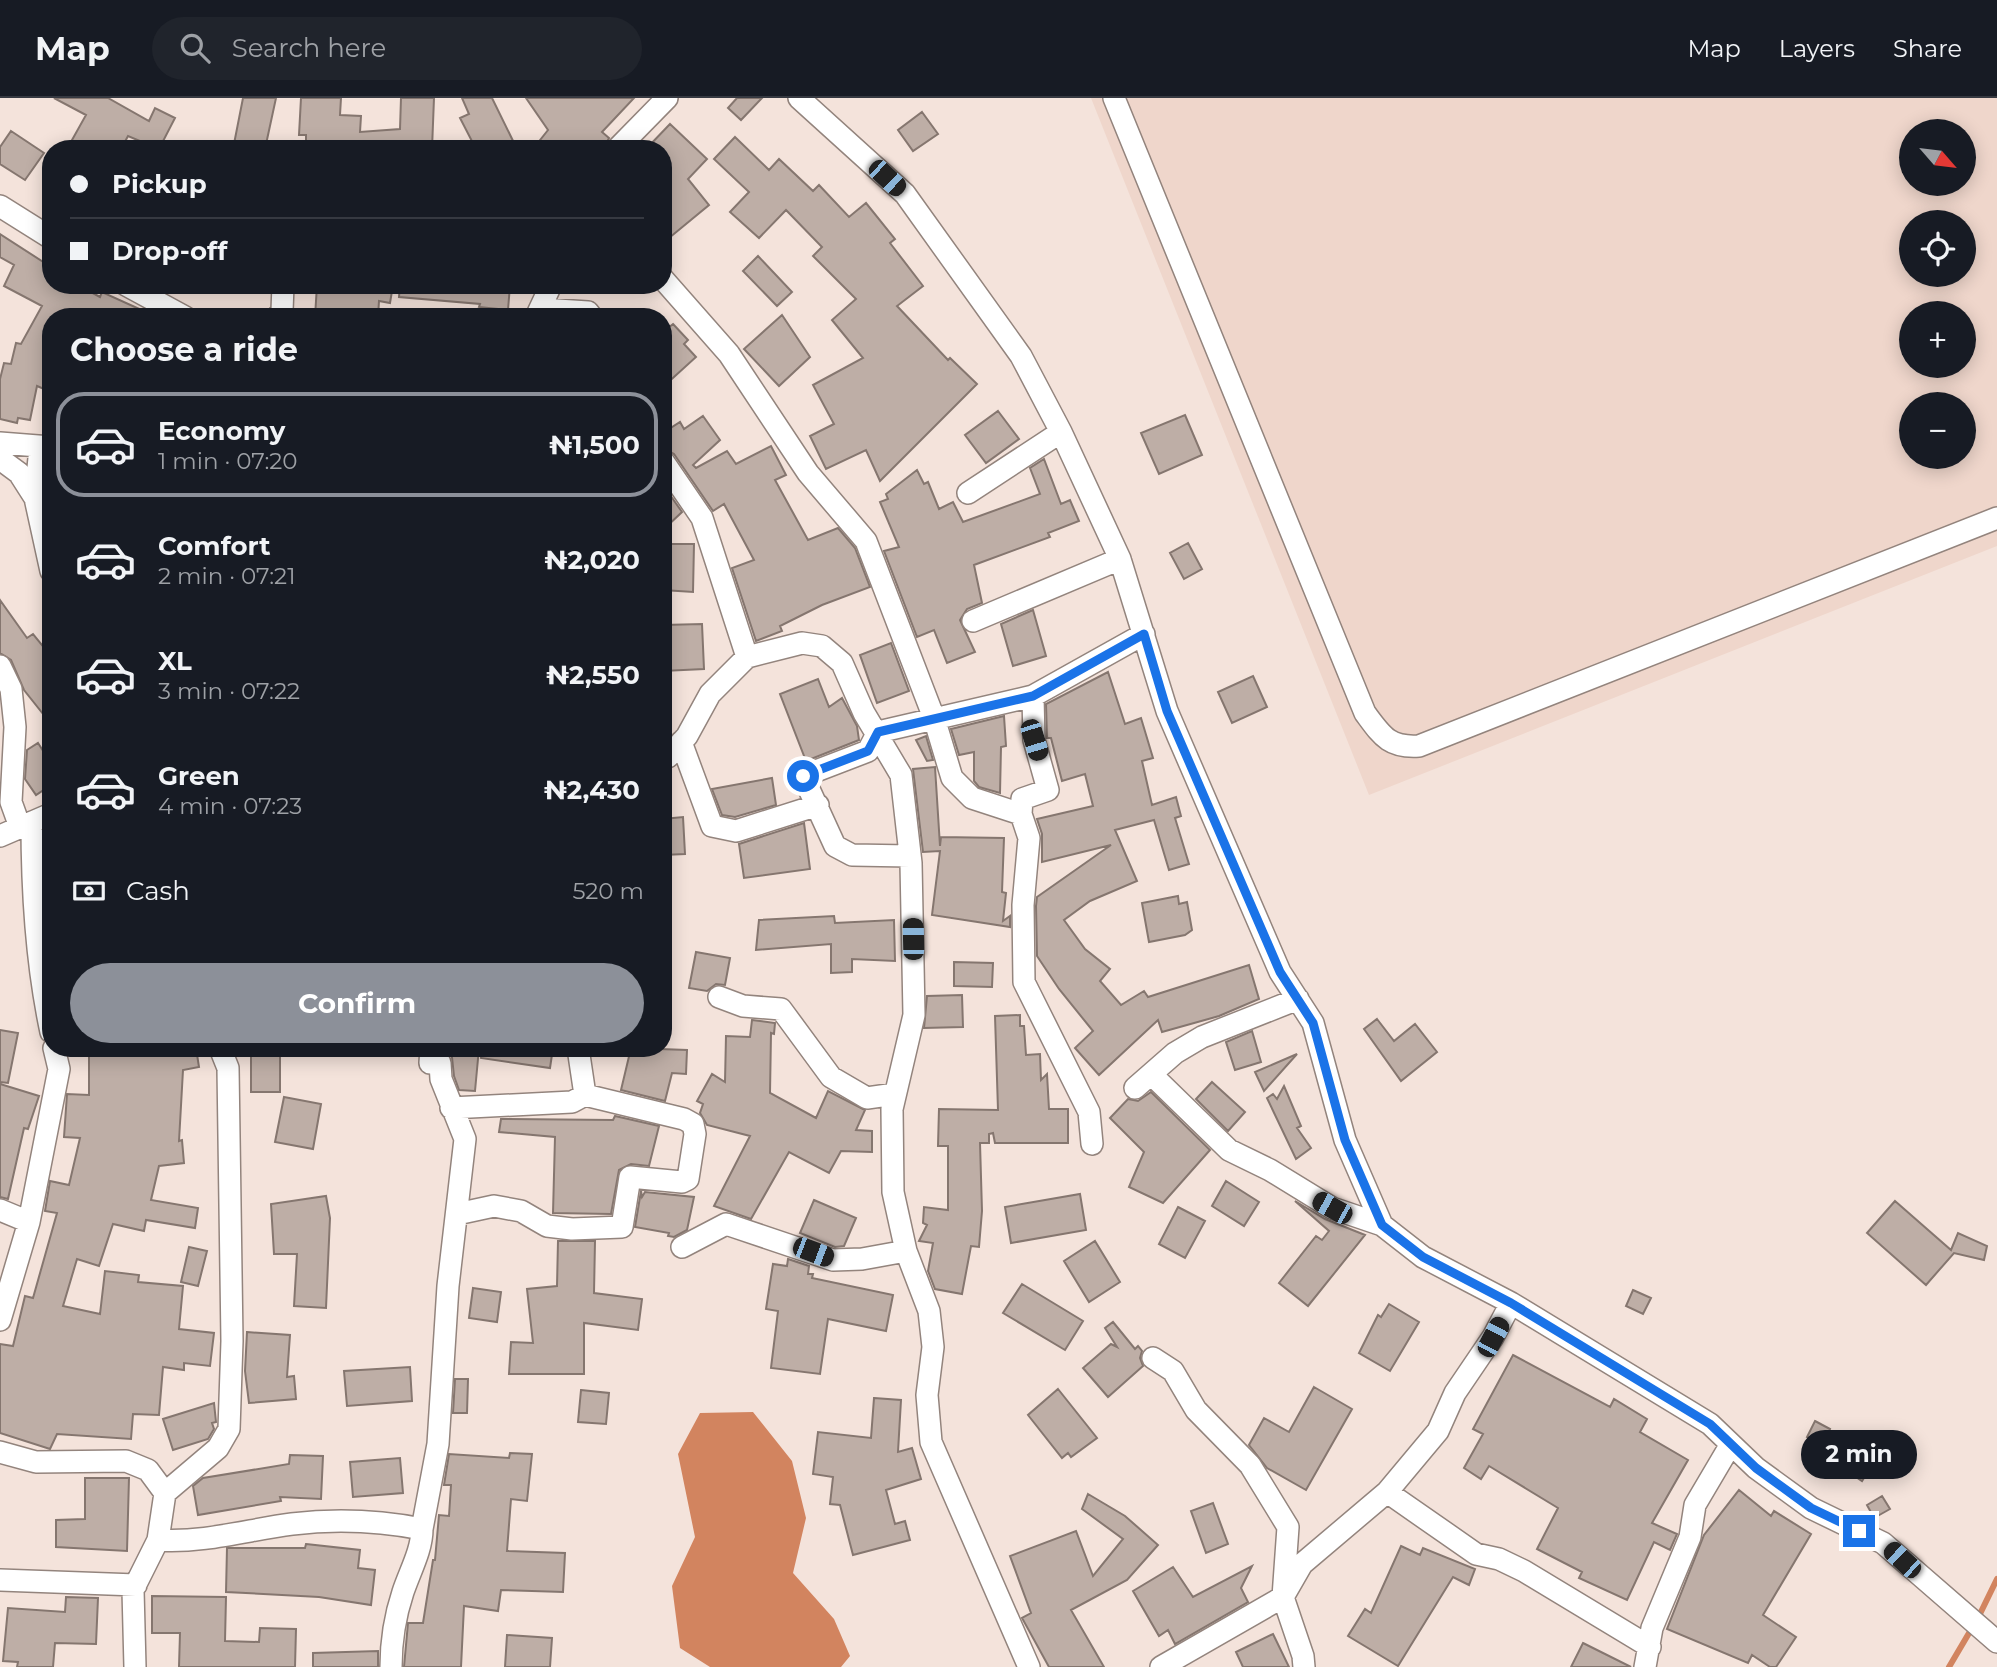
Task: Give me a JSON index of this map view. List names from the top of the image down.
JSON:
{
  "north": "bottom right",
  "page": {
    "header": "Map",
    "search": "Search here",
    "nav": ["Map", "Layers", "Share"],
    "map_buttons": ["+", "−"],
    "banner": ["Pickup", "Drop-off"],
    "heading": "Choose a ride",
    "list": [
      {
        "name": "Economy",
        "note": "1 min · 07:20",
        "value": "₦1,500"
      },
      {
        "name": "Comfort",
        "note": "2 min · 07:21",
        "value": "₦2,020"
      },
      {
        "name": "XL",
        "note": "3 min · 07:22",
        "value": "₦2,550"
      },
      {
        "name": "Green",
        "note": "4 min · 07:23",
        "value": "₦2,430"
      }
    ],
    "pay": ["Cash", "520 m"],
    "buttons": "Confirm",
    "bubble": "2 min"
  }
}
